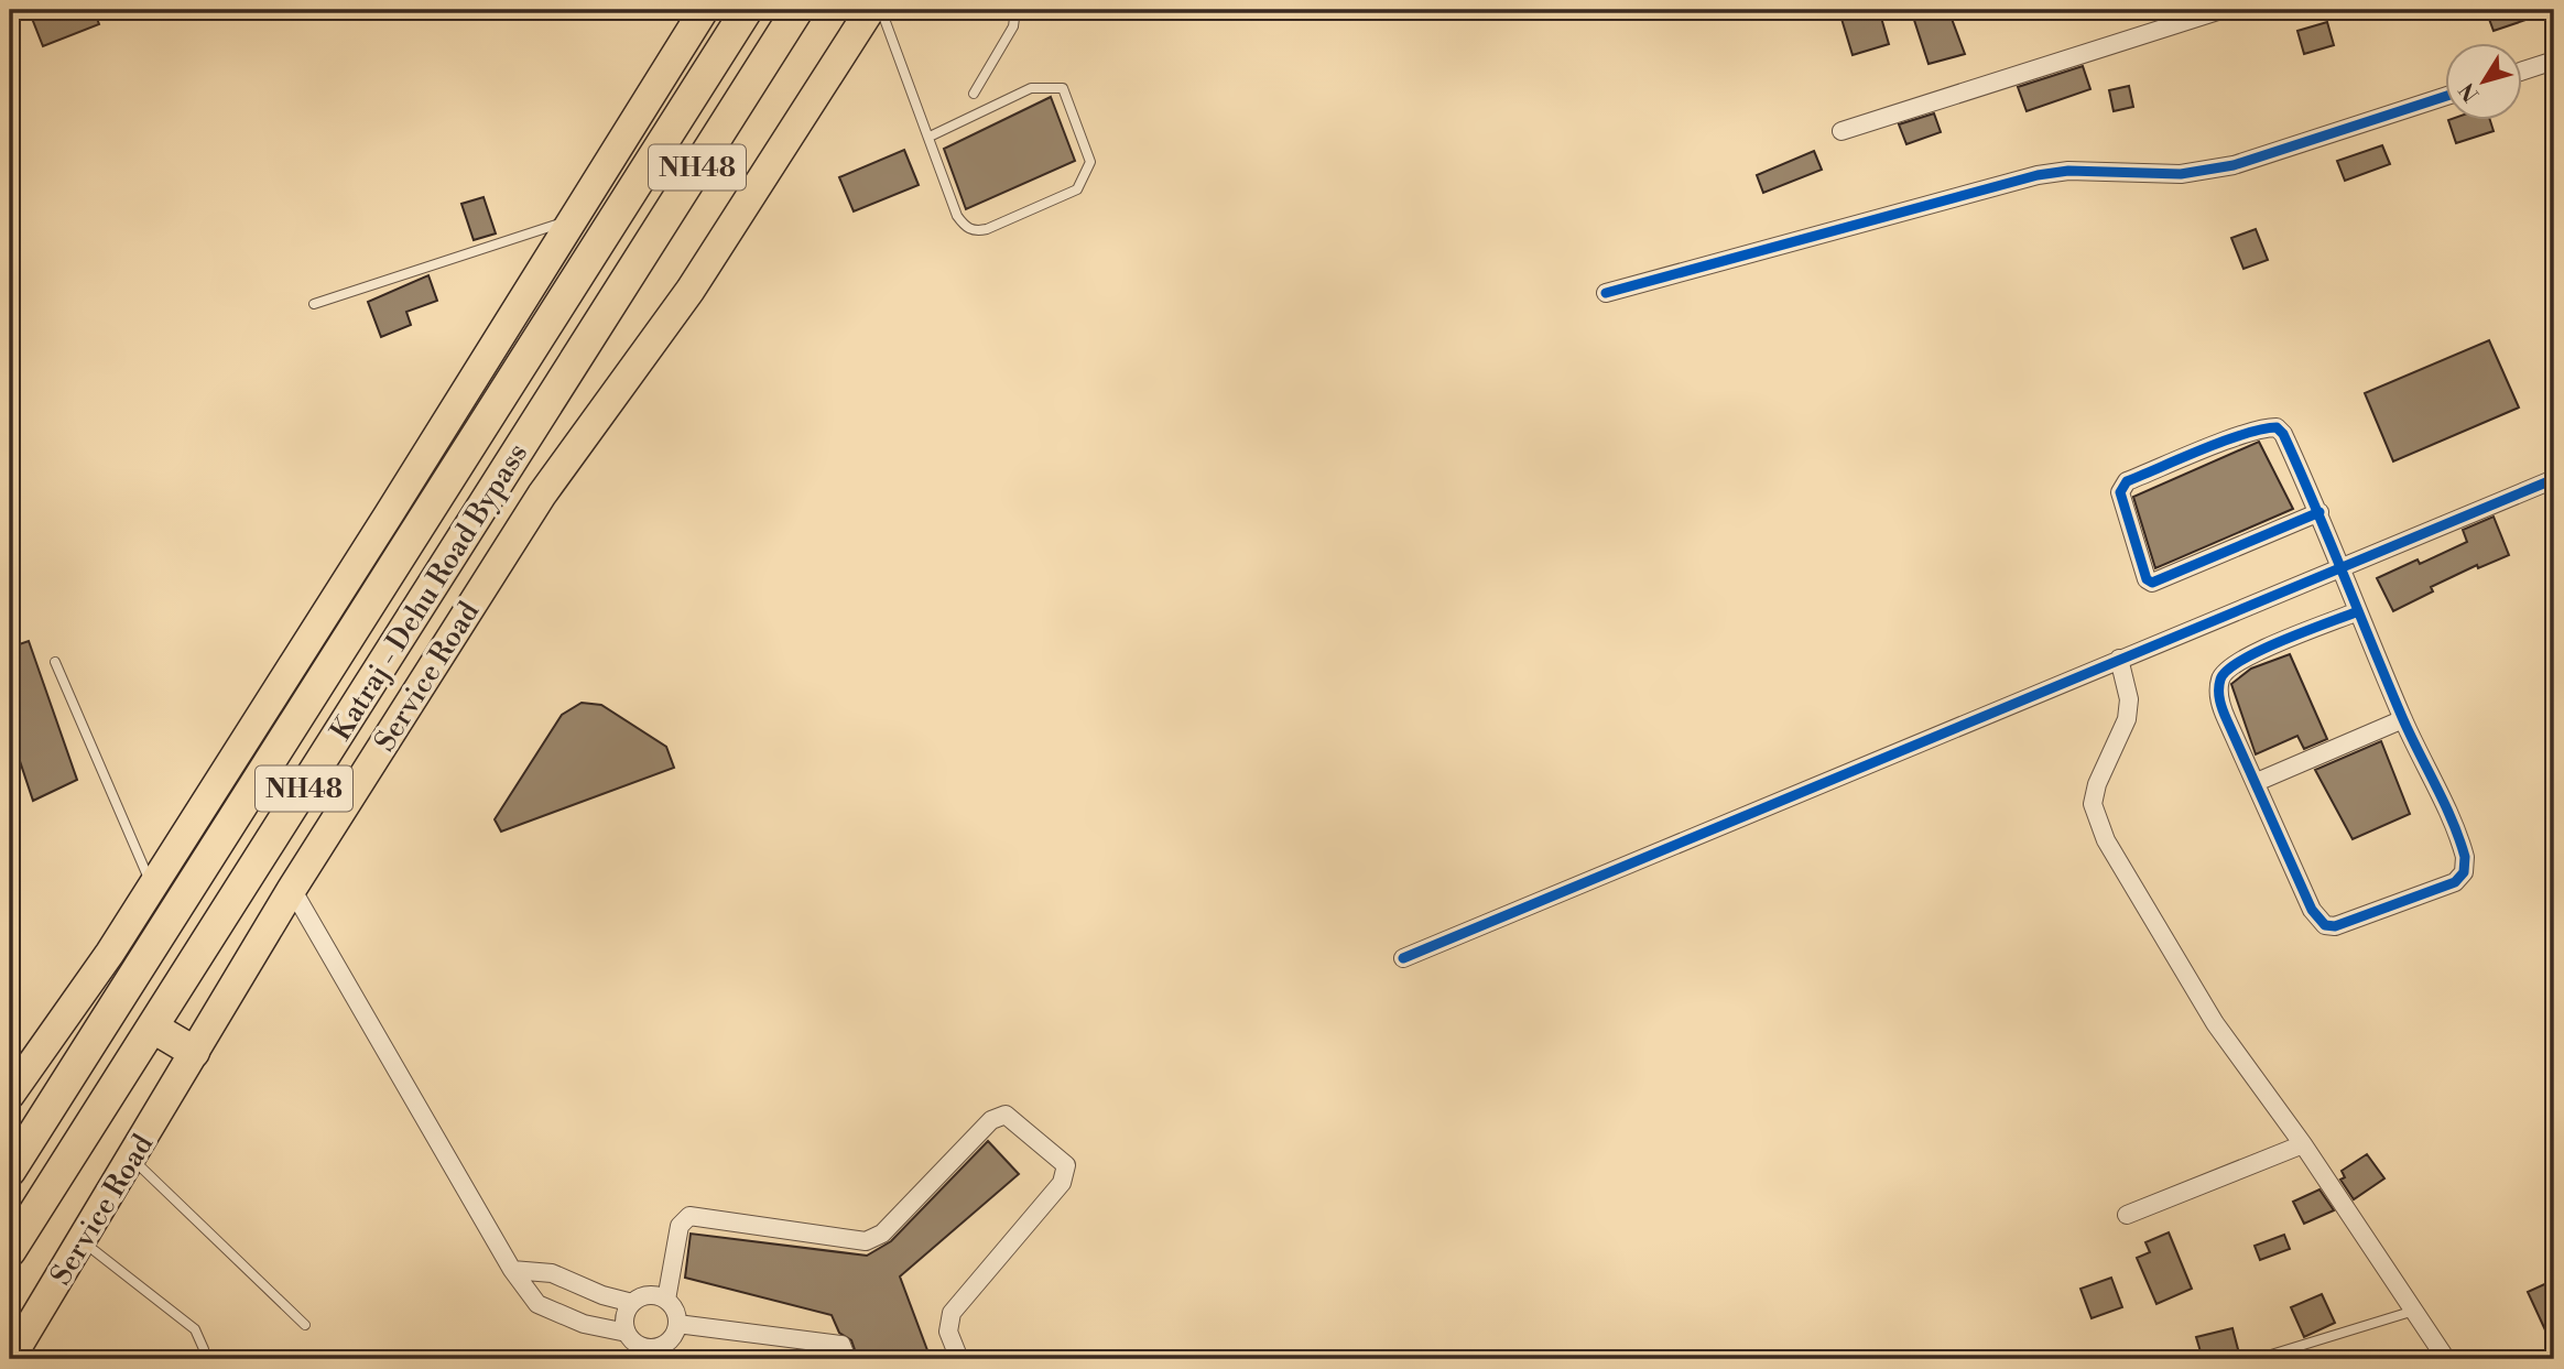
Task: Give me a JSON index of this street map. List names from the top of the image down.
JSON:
{
  "streets": {
    "highway": ["NH48", "Katraj - Dehu Road Bypass"],
    "main road": ["Service Road"]
  },
  "north": "bottom left"
}
